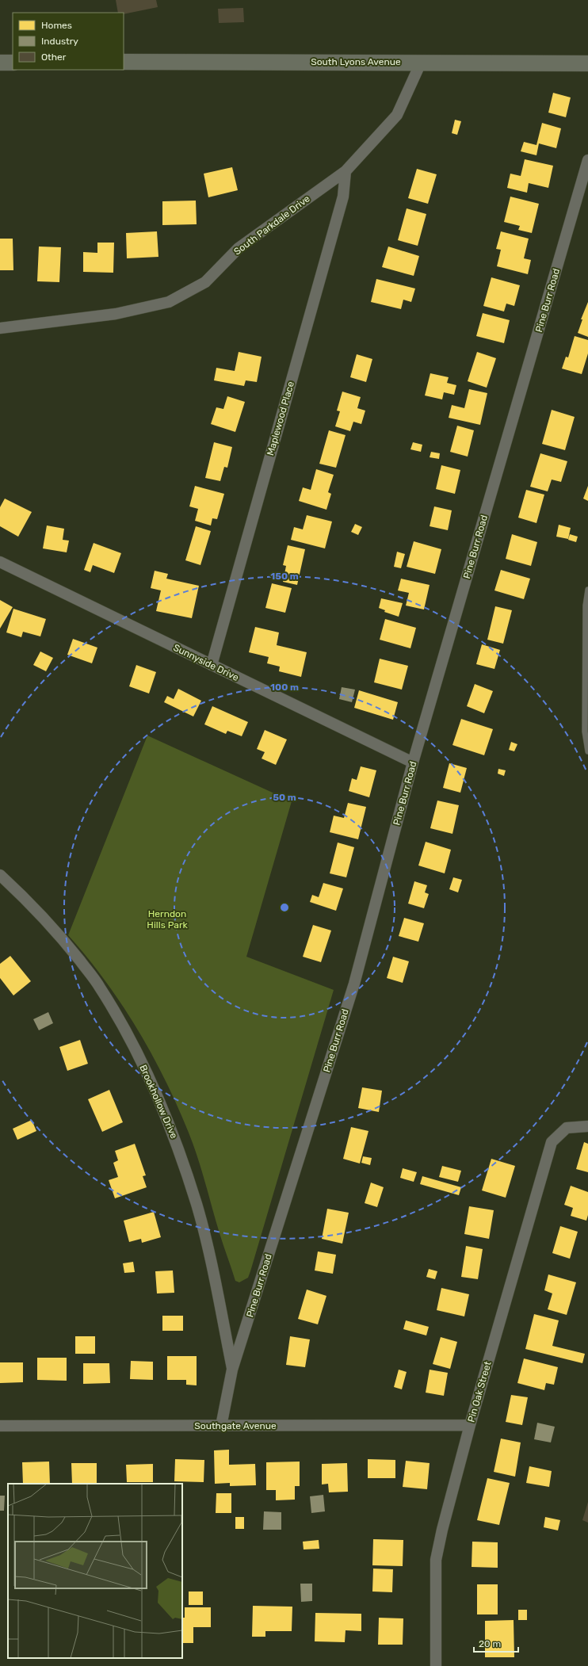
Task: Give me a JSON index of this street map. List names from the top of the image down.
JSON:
{
  "streets": {
    "street": [
      "South Lyons Avenue",
      "South Parkdale Drive",
      "Pine Burr Road",
      "Maplewood Place",
      "Sunnyside Drive",
      "Brookhollow Drive",
      "Pin Oak Street",
      "Southgate Avenue"
    ]
  },
  "crossings": [
    ["South Lyons Avenue", "South Parkdale Drive"],
    ["South Parkdale Drive", "Maplewood Place"],
    ["Pine Burr Road", "Sunnyside Drive"],
    ["Pine Burr Road", "Brookhollow Drive"],
    ["Pine Burr Road", "Southgate Avenue"],
    ["Maplewood Place", "Sunnyside Drive"],
    ["Pin Oak Street", "Southgate Avenue"]
  ],
  "parks": ["Herndon Hills Park"],
  "legend": ["Homes", "Industry", "Other"],
  "scale_bar": "20 m",
  "rings": ["150 m", "100 m", "50 m"]
}
